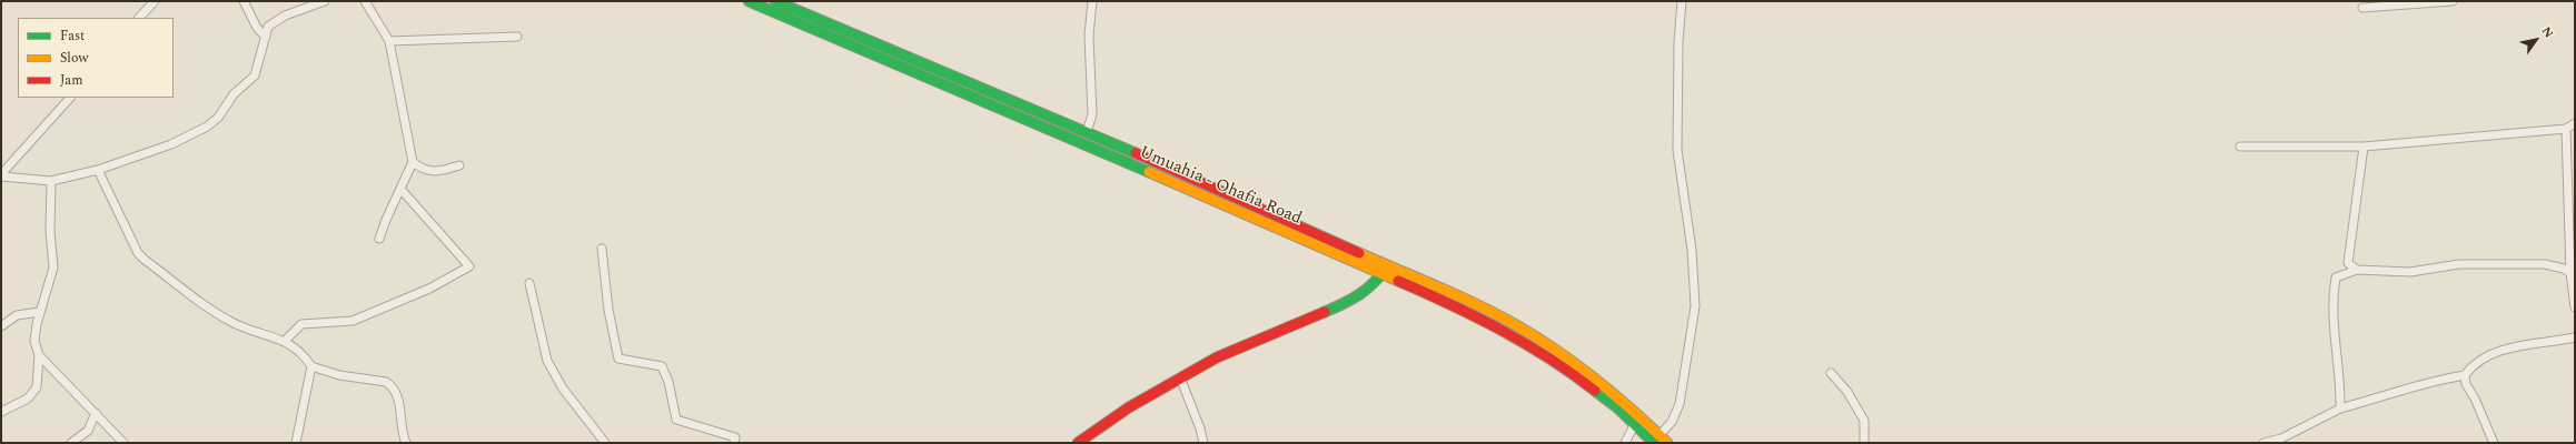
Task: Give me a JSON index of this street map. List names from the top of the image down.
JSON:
{
  "streets": {
    "main road": ["Umuahia - Ohafia Road"]
  },
  "legend": ["Fast", "Slow", "Jam"],
  "north": "top right"
}
